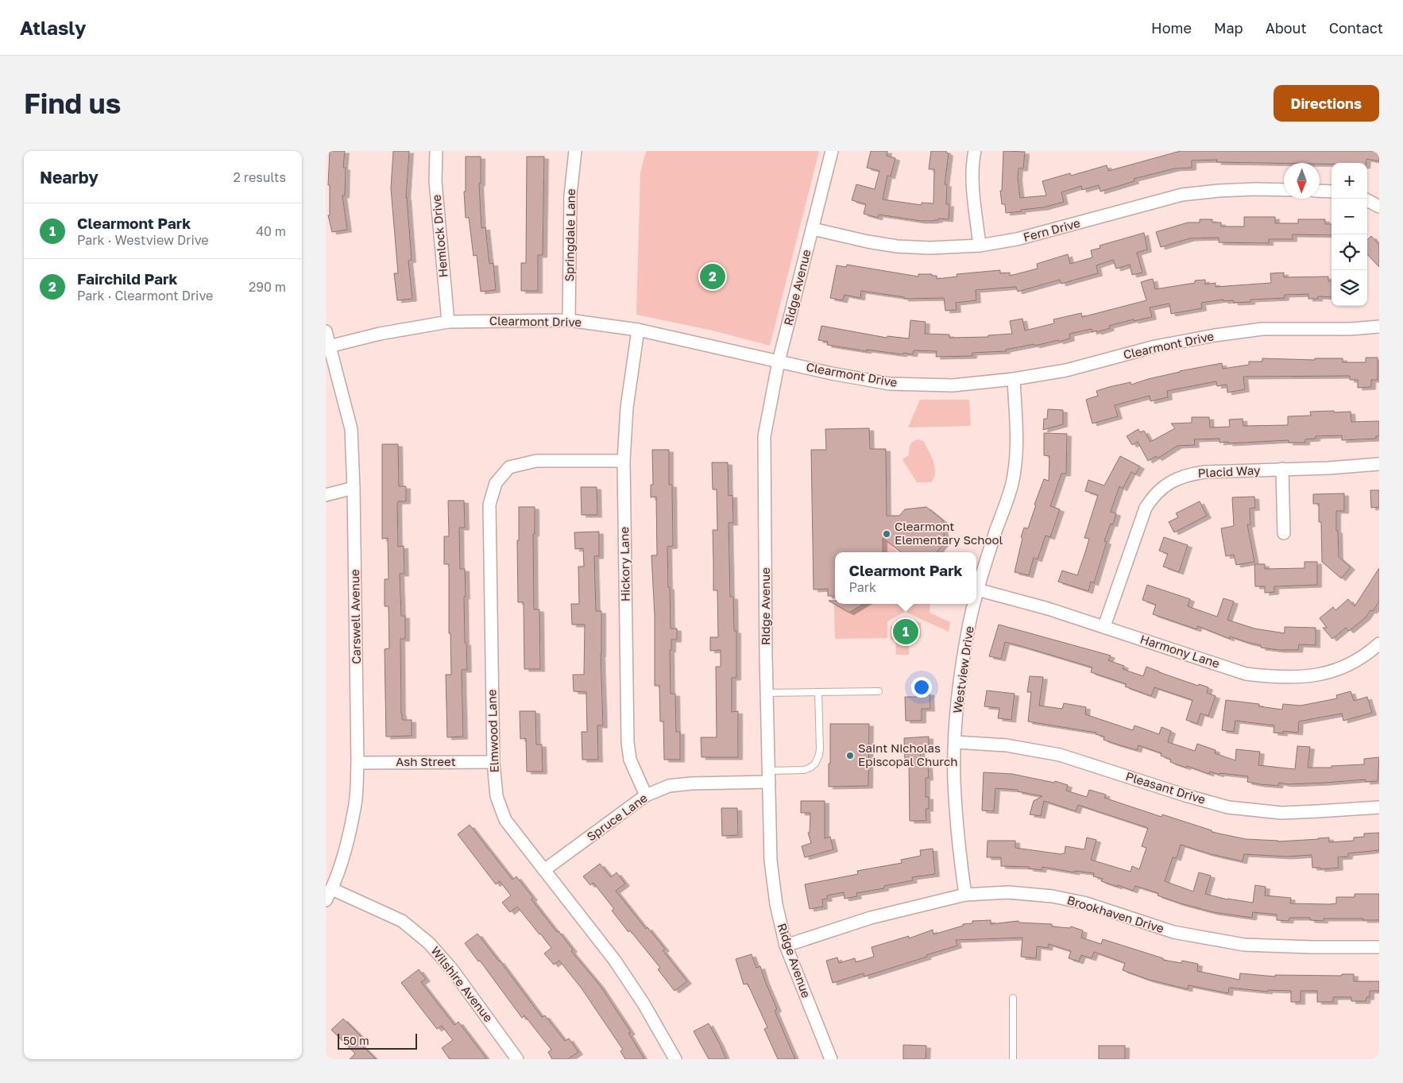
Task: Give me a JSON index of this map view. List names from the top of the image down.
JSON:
{
  "streets": {
    "street": [
      "Fern Drive",
      "Springdale Lane",
      "Hemlock Drive",
      "Ridge Avenue",
      "Clearmont Drive",
      "Placid Way",
      "Hickory Lane",
      "Carswell Avenue",
      "Harmony Lane",
      "Westview Drive",
      "Elmwood Lane",
      "Ash Street",
      "Pleasant Drive",
      "Spruce Lane",
      "Brookhaven Drive",
      "Wilshire Avenue"
    ]
  },
  "crossings": [
    ["Fern Drive", "Ridge Avenue"],
    ["Springdale Lane", "Clearmont Drive"],
    ["Hemlock Drive", "Clearmont Drive"],
    ["Ridge Avenue", "Clearmont Drive"],
    ["Ridge Avenue", "Spruce Lane"],
    ["Ridge Avenue", "Brookhaven Drive"],
    ["Clearmont Drive", "Hickory Lane"],
    ["Clearmont Drive", "Carswell Avenue"],
    ["Clearmont Drive", "Westview Drive"],
    ["Placid Way", "Harmony Lane"],
    ["Hickory Lane", "Elmwood Lane"],
    ["Hickory Lane", "Spruce Lane"],
    ["Carswell Avenue", "Ash Street"],
    ["Carswell Avenue", "Wilshire Avenue"],
    ["Harmony Lane", "Westview Drive"],
    ["Westview Drive", "Pleasant Drive"],
    ["Westview Drive", "Brookhaven Drive"],
    ["Elmwood Lane", "Ash Street"],
    ["Elmwood Lane", "Spruce Lane"]
  ],
  "places": ["Clearmont Elementary School", "Saint Nicholas Episcopal Church"],
  "scale_bar": "50 m",
  "north": "bottom",
  "page": {
    "header": "Atlasly",
    "nav": [
      "Home",
      "Map",
      "About",
      "Contact"
    ],
    "buttons": "Directions",
    "title": "Find us",
    "heading": ["Nearby", "2 results"],
    "map_buttons": ["+", "−"],
    "list": [
      {
        "mark": "1",
        "name": "Clearmont Park",
        "note": "Park · Westview Drive",
        "value": "40 m"
      },
      {
        "mark": "2",
        "name": "Fairchild Park",
        "note": "Park · Clearmont Drive",
        "value": "290 m"
      }
    ],
    "pins": ["2", "1"],
    "popup": ["Clearmont Park", "Park"],
    "scale": "50 m"
  }
}
